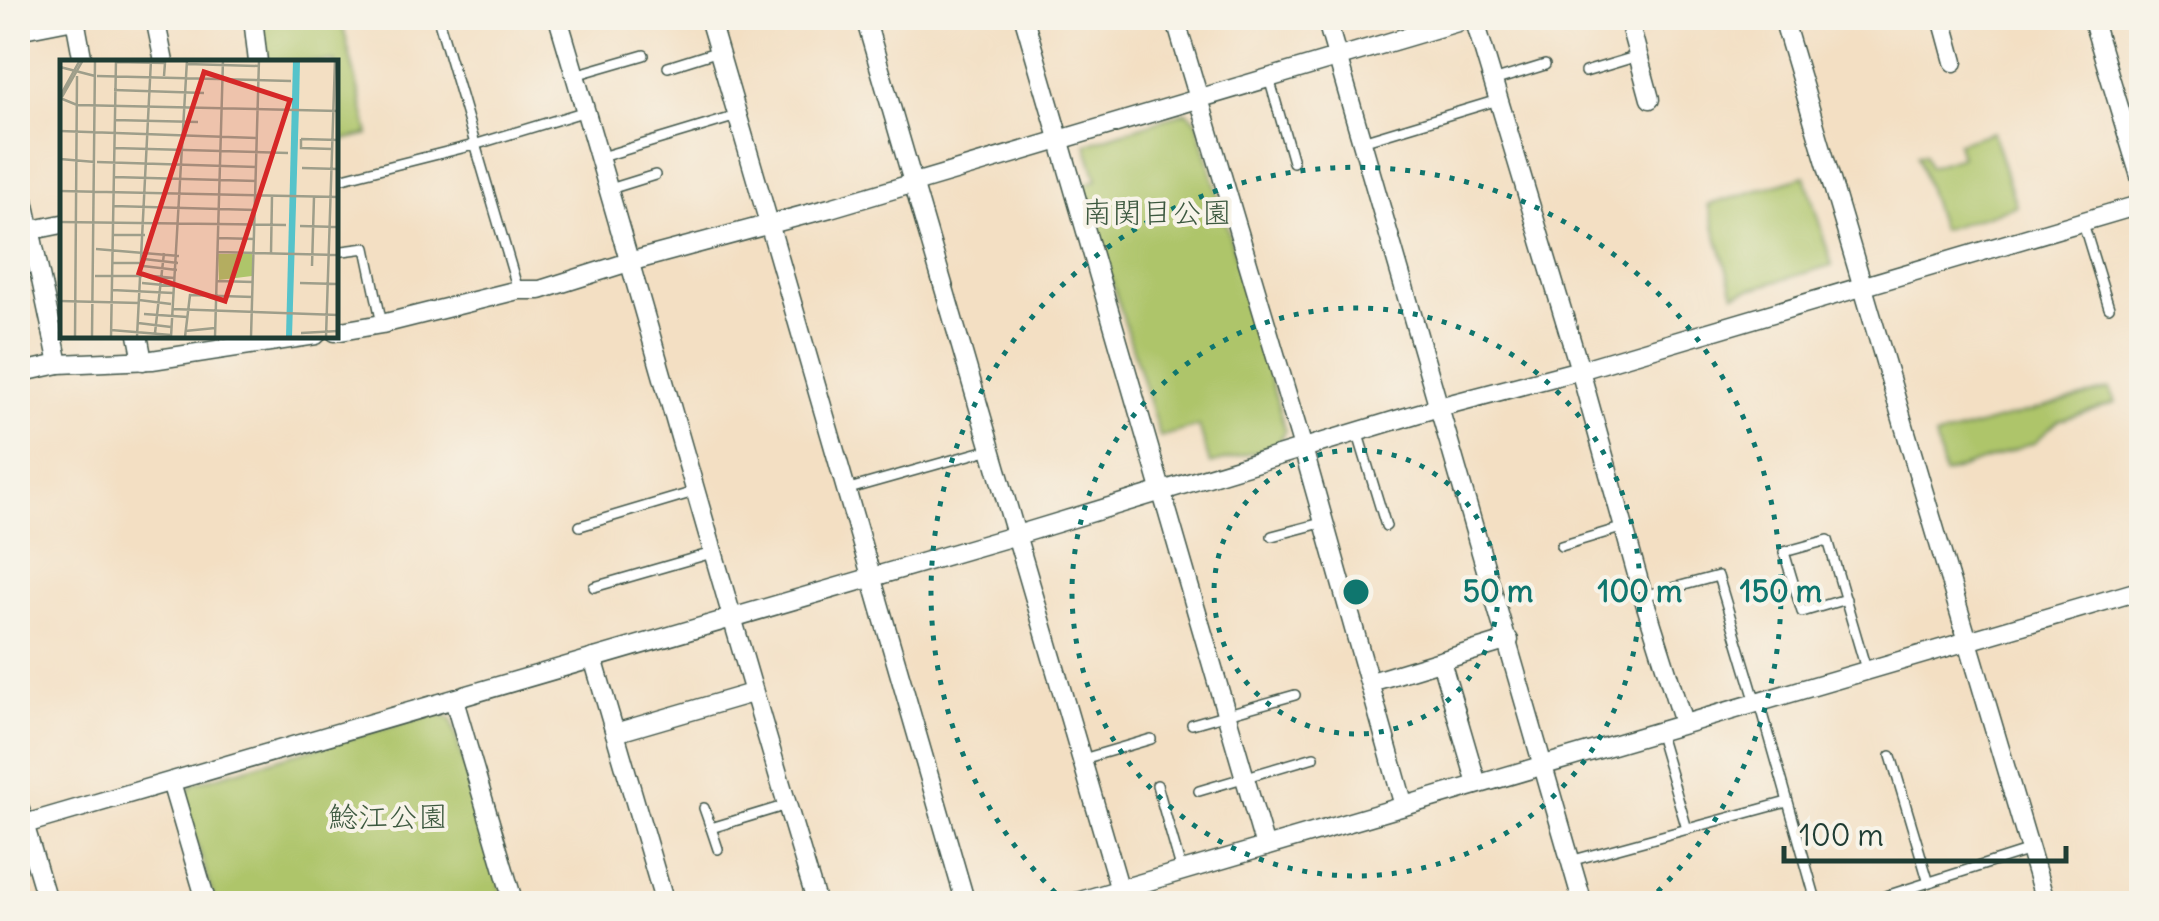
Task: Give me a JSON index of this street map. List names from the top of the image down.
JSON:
{
  "parks": ["南関目公園", "鯰江公園"],
  "scale_bar": "100 m",
  "rings": ["50 m", "100 m", "150 m"]
}
